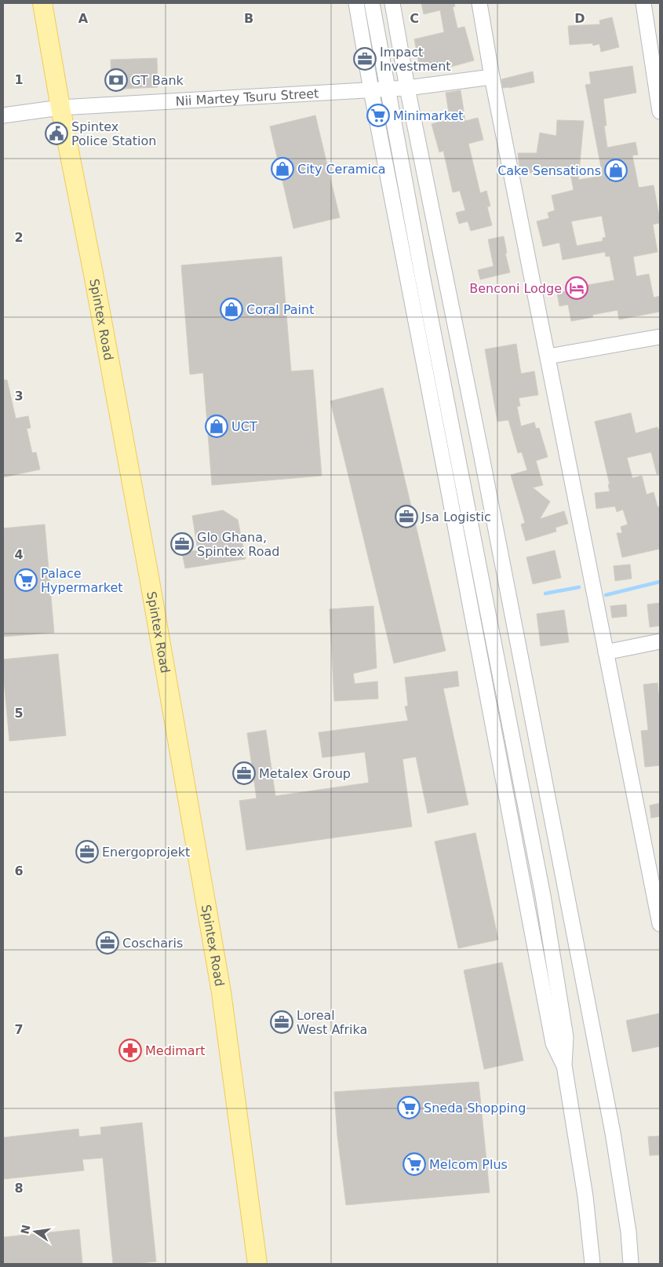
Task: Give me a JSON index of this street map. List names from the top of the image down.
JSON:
{
  "streets": {
    "main road": ["Spintex Road"],
    "street": ["Nii Martey Tsuru Street"]
  },
  "crossings": [
    ["Nii Martey Tsuru Street", "Spintex Road"]
  ],
  "places": {
    "office": [
      "Impact Investment",
      "Jsa Logistic",
      "Glo Ghana, Spintex Road",
      "Metalex Group",
      "Energoprojekt",
      "Coscharis",
      "Loreal West Afrika"
    ],
    "bank": ["GT Bank"],
    "supermarket": [
      "Minimarket",
      "Palace Hypermarket",
      "Sneda Shopping",
      "Melcom Plus"
    ],
    "public building": ["Spintex Police Station"],
    "shop": [
      "City Ceramica",
      "Cake Sensations",
      "Coral Paint",
      "UCT"
    ],
    "hotel": ["Benconi Lodge"],
    "pharmacy": ["Medimart"]
  },
  "north": "left",
  "grid": {
    "columns": [
      "A",
      "B",
      "C",
      "D"
    ],
    "rows": [
      "1",
      "2",
      "3",
      "4",
      "5",
      "6",
      "7",
      "8"
    ]
  }
}
